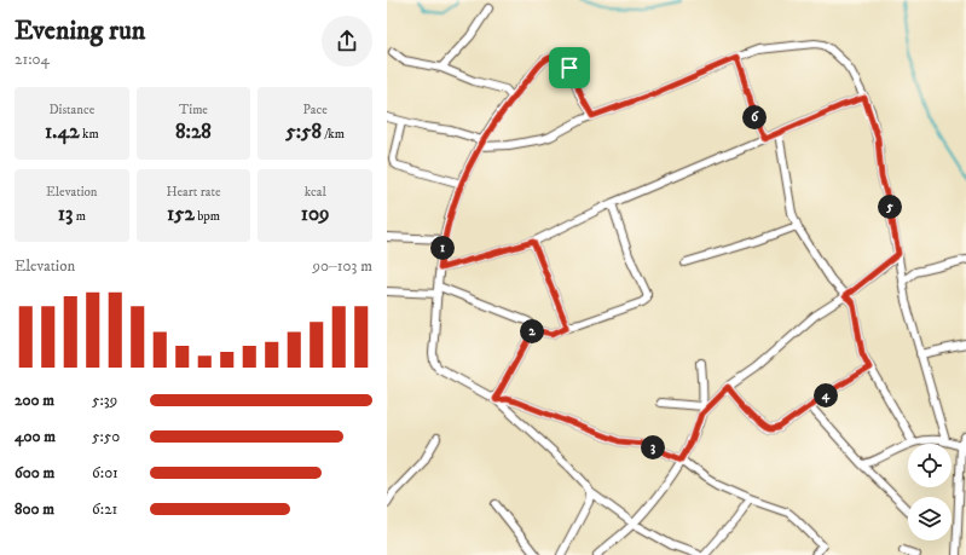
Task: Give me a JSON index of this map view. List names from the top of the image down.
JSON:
{
  "page": {
    "heading": ["Evening run", "21:04"],
    "stats": [
      ["Distance", "1.42 km"],
      ["Time", "8:28"],
      ["Pace", "5:58 /km"],
      ["Elevation", "13 m"],
      ["Heart rate", "152 bpm"],
      ["kcal", "109"]
    ],
    "pins": [
      "6",
      "5",
      "1",
      "2",
      "4",
      "3"
    ],
    "chart": ["Elevation", "90–103 m"],
    "list": [
      {
        "name": "200 m",
        "note": "5:39"
      },
      {
        "name": "400 m",
        "note": "5:50"
      },
      {
        "name": "600 m",
        "note": "6:01"
      },
      {
        "name": "800 m",
        "note": "6:21"
      }
    ]
  }
}
